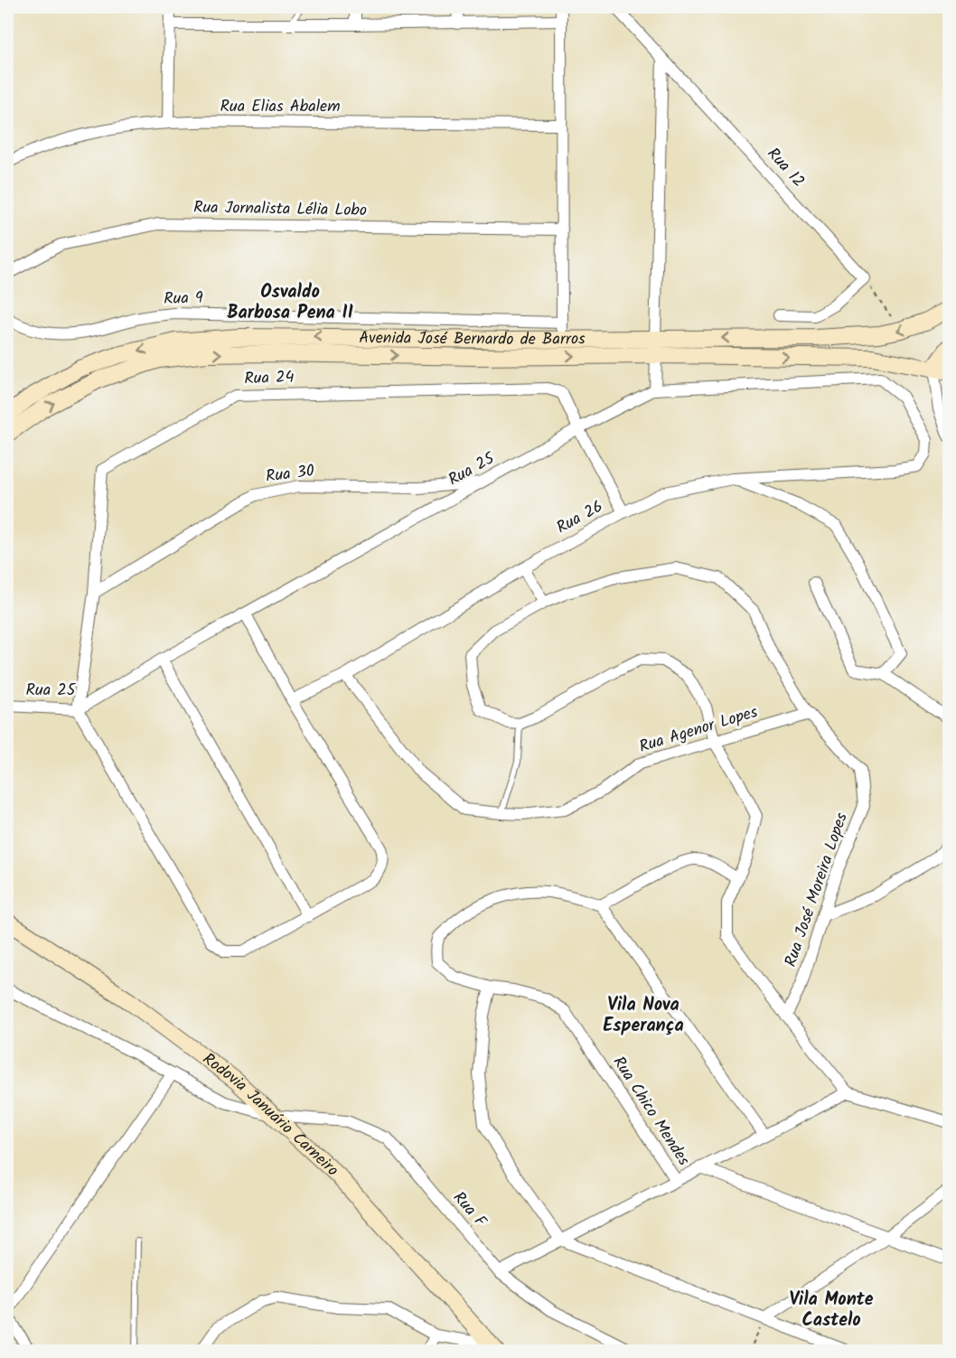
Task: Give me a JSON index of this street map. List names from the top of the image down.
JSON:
{
  "streets": {
    "main road": ["Avenida José Bernardo de Barros", "Rodovia Januário Carneiro"],
    "street": [
      "Rua Elias Abalem",
      "Rua 12",
      "Rua Jornalista Lélia Lobo",
      "Rua 9",
      "Rua 24",
      "Rua 25",
      "Rua 30",
      "Rua 26",
      "Rua Agenor Lopes",
      "Rua José Moreira Lopes",
      "Rua Chico Mendes",
      "Rua F"
    ]
  },
  "crossings": [
    ["Rua 9", "Avenida José Bernardo de Barros"],
    ["Rua 24", "Rua 25"],
    ["Rua 24", "Rua 30"],
    ["Rua 24", "Rua 26"],
    ["Rua 25", "Rua 30"],
    ["Rua 25", "Rua 26"],
    ["Rua 26", "Rua Agenor Lopes"],
    ["Rua Agenor Lopes", "Rua José Moreira Lopes"],
    ["Rodovia Januário Carneiro", "Rua F"]
  ],
  "districts": ["Osvaldo Barbosa Pena II", "Vila Nova Esperança", "Vila Monte Castelo"]
}
